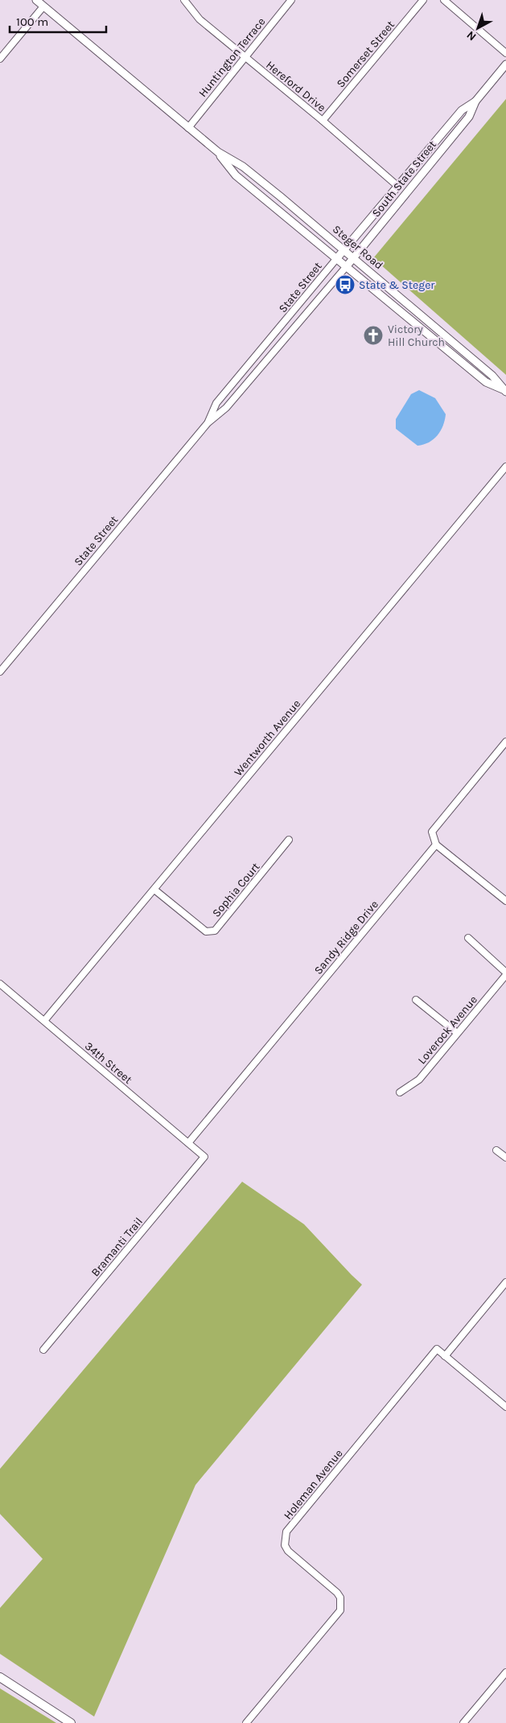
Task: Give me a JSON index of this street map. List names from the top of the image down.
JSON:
{
  "streets": {
    "street": [
      "Somerset Street",
      "Huntington Terrace",
      "Hereford Drive",
      "South State Street",
      "Steger Road",
      "State Street",
      "Wentworth Avenue",
      "Sophia Court",
      "Sandy Ridge Drive",
      "Loverock Avenue",
      "34th Street",
      "Bramanti Trail",
      "Holeman Avenue"
    ]
  },
  "crossings": [
    ["Somerset Street", "Hereford Drive"],
    ["Huntington Terrace", "Hereford Drive"],
    ["Huntington Terrace", "Steger Road"],
    ["Hereford Drive", "South State Street"],
    ["South State Street", "Steger Road"],
    ["South State Street", "State Street"],
    ["Steger Road", "State Street"],
    ["Wentworth Avenue", "Sophia Court"],
    ["Wentworth Avenue", "34th Street"],
    ["Sandy Ridge Drive", "34th Street"],
    ["34th Street", "Bramanti Trail"]
  ],
  "places": {
    "bus stop": ["State & Steger"],
    "church": ["Victory Hill Church"]
  },
  "scale_bar": "100 m",
  "north": "bottom left"
}
